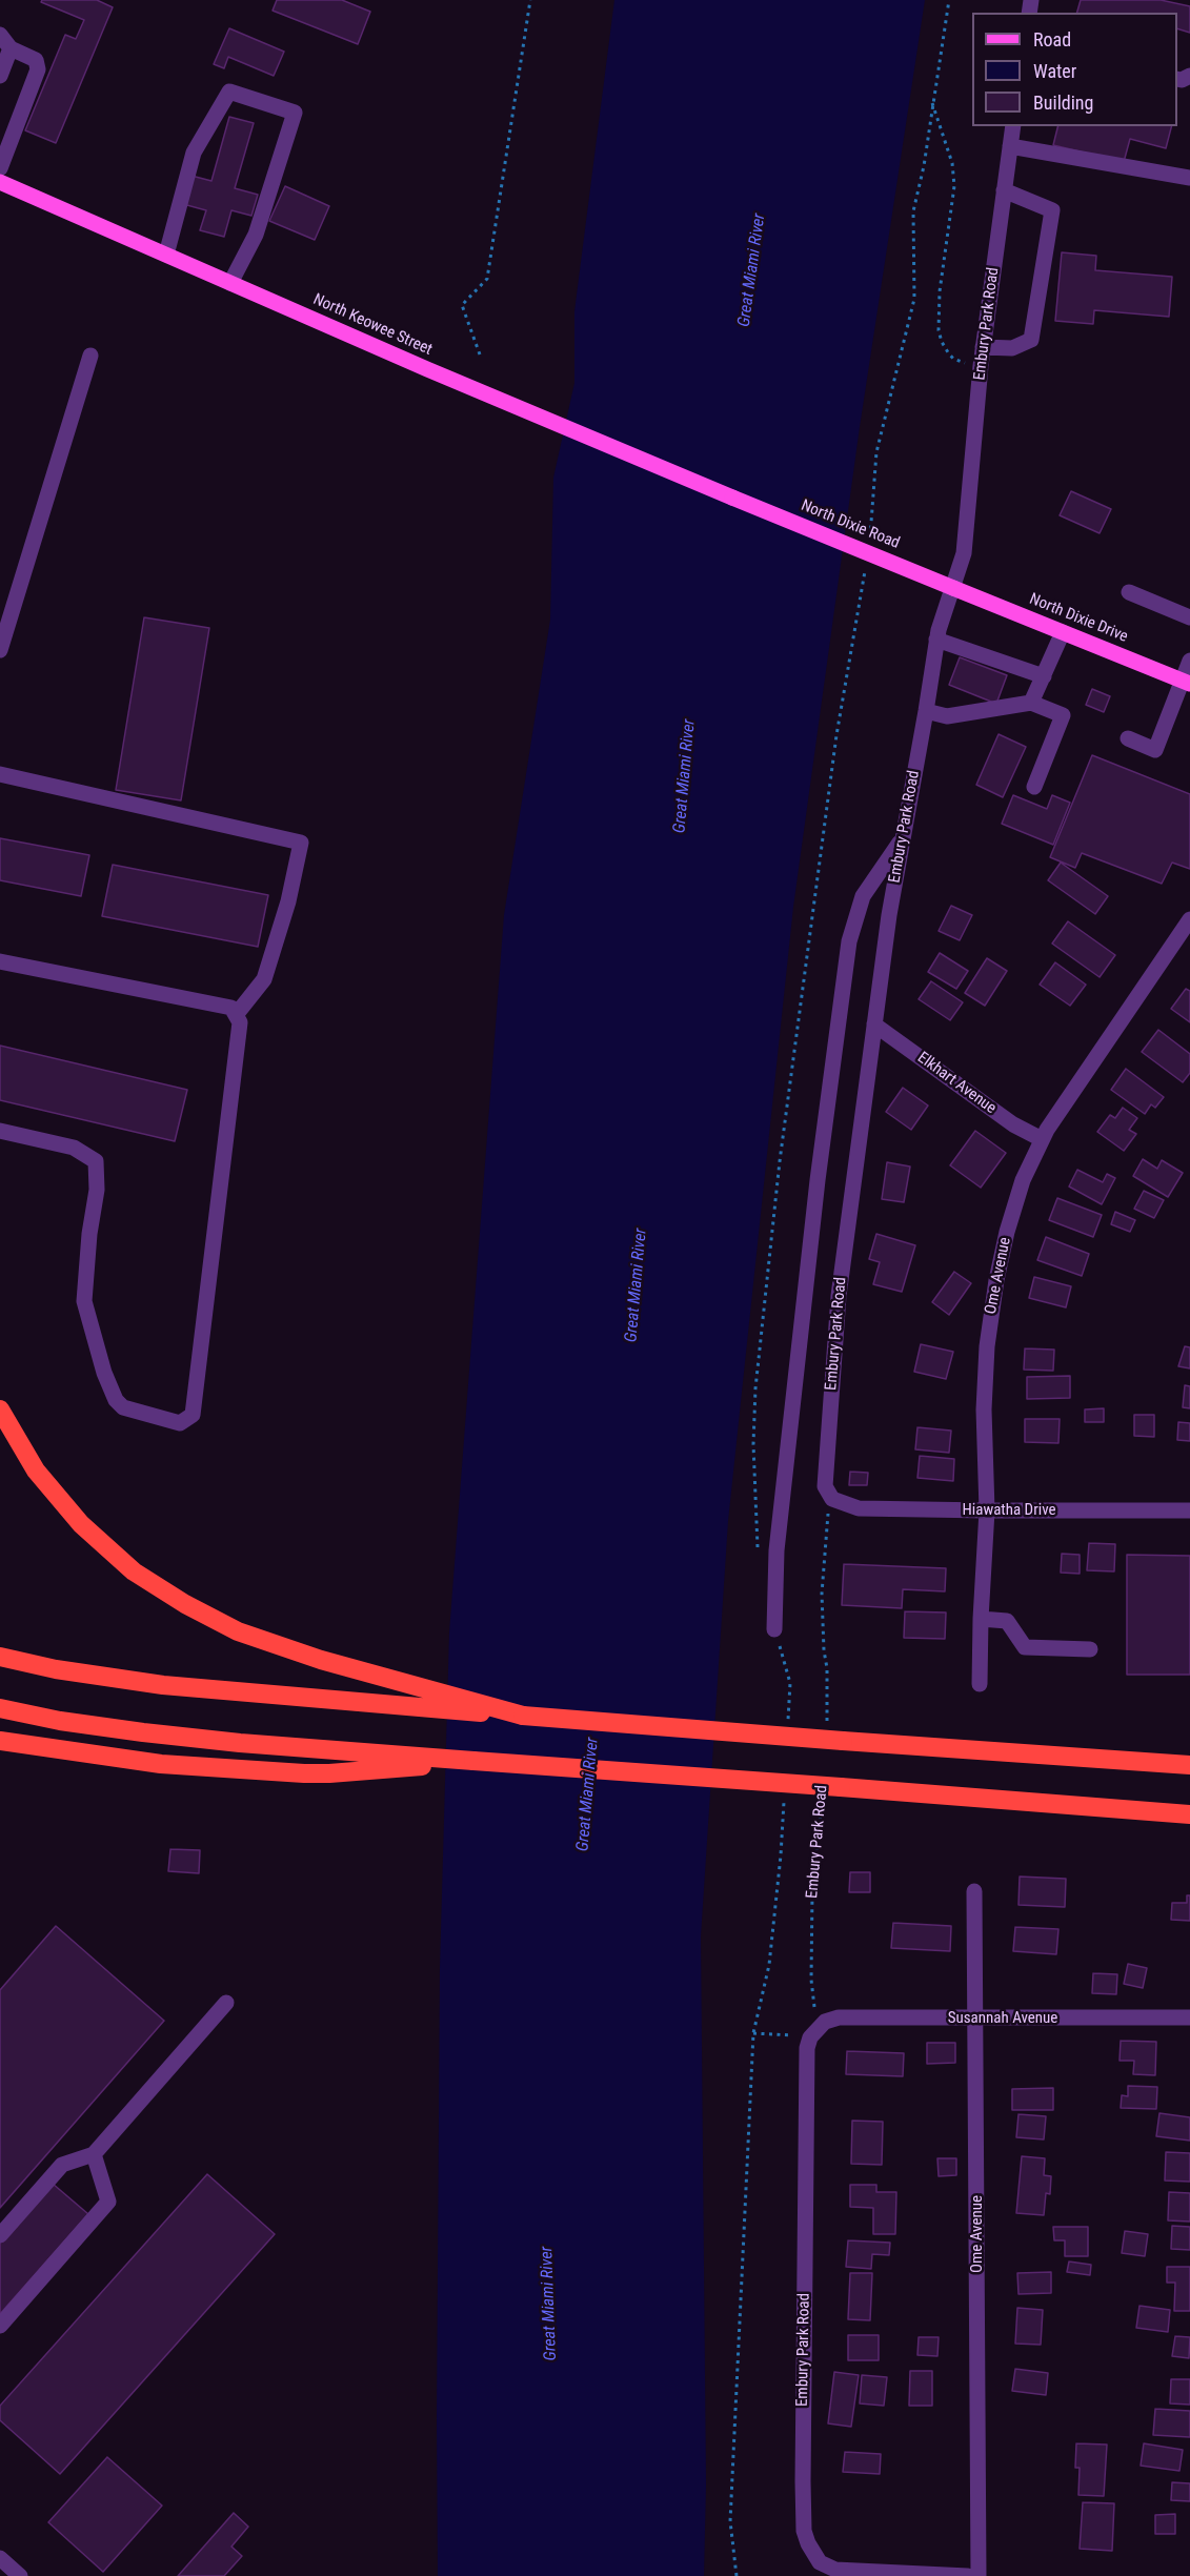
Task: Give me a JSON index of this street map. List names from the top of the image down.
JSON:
{
  "streets": {
    "main road": ["North Keowee Street", "North Dixie Road", "North Dixie Drive"],
    "street": [
      "Embury Park Road",
      "Elkhart Avenue",
      "Ome Avenue",
      "Hiawatha Drive",
      "Susannah Avenue"
    ]
  },
  "crossings": [
    ["Embury Park Road", "North Dixie Road"],
    ["Embury Park Road", "North Dixie Drive"],
    ["Embury Park Road", "Elkhart Avenue"],
    ["Embury Park Road", "Hiawatha Drive"],
    ["Embury Park Road", "Susannah Avenue"],
    ["North Keowee Street", "North Dixie Road"],
    ["North Dixie Road", "North Dixie Drive"],
    ["Elkhart Avenue", "Ome Avenue"],
    ["Ome Avenue", "Hiawatha Drive"],
    ["Ome Avenue", "Susannah Avenue"]
  ],
  "water": ["Great Miami River"],
  "legend": ["Road", "Water", "Building"]
}
